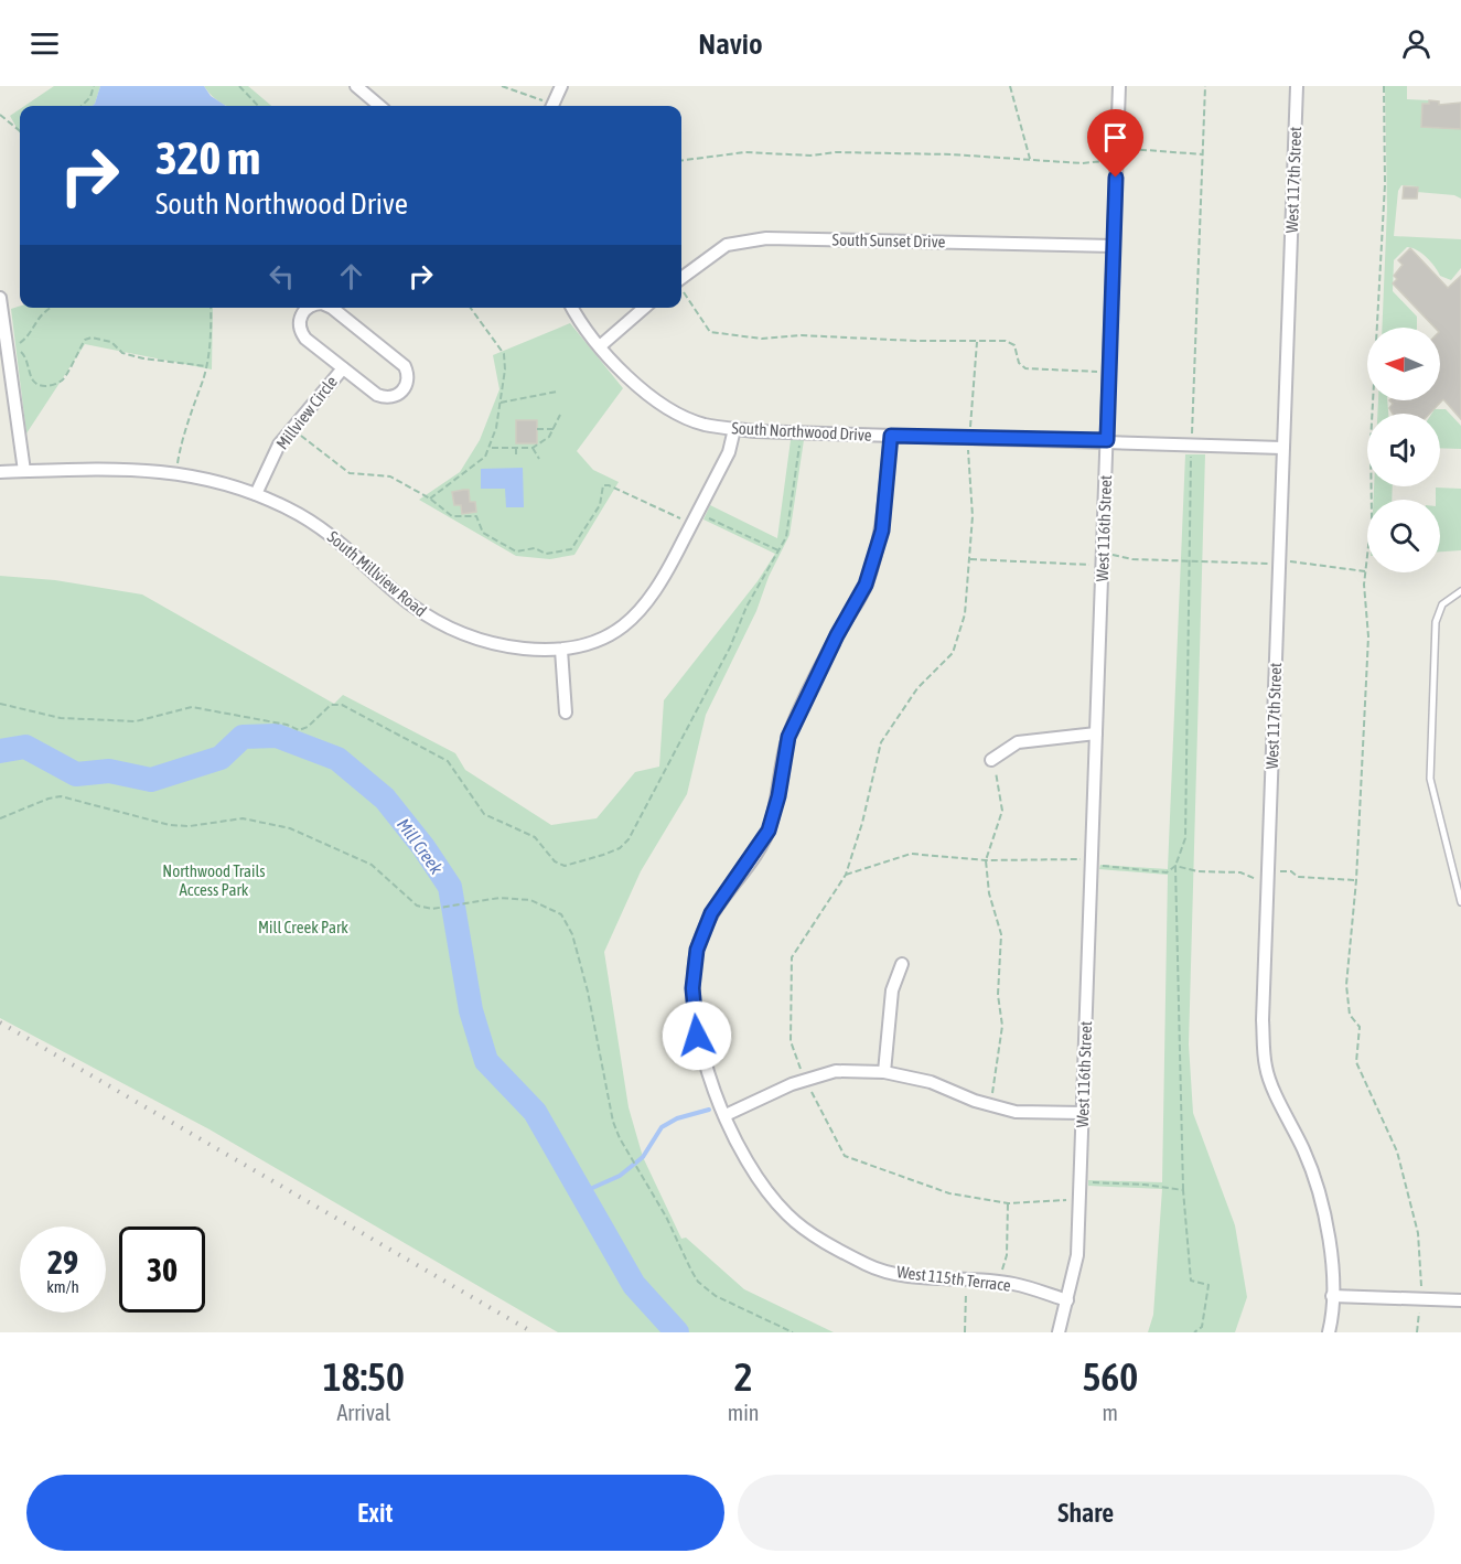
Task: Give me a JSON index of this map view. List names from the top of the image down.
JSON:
{
  "streets": {
    "street": [
      "West 117th Street",
      "South Sunset Drive",
      "Millview Circle",
      "South Northwood Drive",
      "West 116th Street",
      "South Millview Road",
      "West 115th Terrace"
    ]
  },
  "crossings": [
    ["West 117th Street", "South Northwood Drive"],
    ["South Sunset Drive", "West 116th Street"],
    ["Millview Circle", "South Millview Road"],
    ["South Northwood Drive", "West 116th Street"],
    ["South Northwood Drive", "South Millview Road"],
    ["South Northwood Drive", "West 115th Terrace"],
    ["West 116th Street", "West 115th Terrace"]
  ],
  "water": ["Mill Creek"],
  "parks": ["Northwood Trails Access Park", "Mill Creek Park"],
  "north": "left",
  "page": {
    "header": "Navio",
    "turn": ["320 m", "South Northwood Drive"],
    "speed": "29 km/h",
    "limit": "30",
    "eta": [
      "18:50",
      "Arrival",
      "2",
      "min",
      "560",
      "m"
    ],
    "buttons": ["Exit", "Share"]
  }
}
